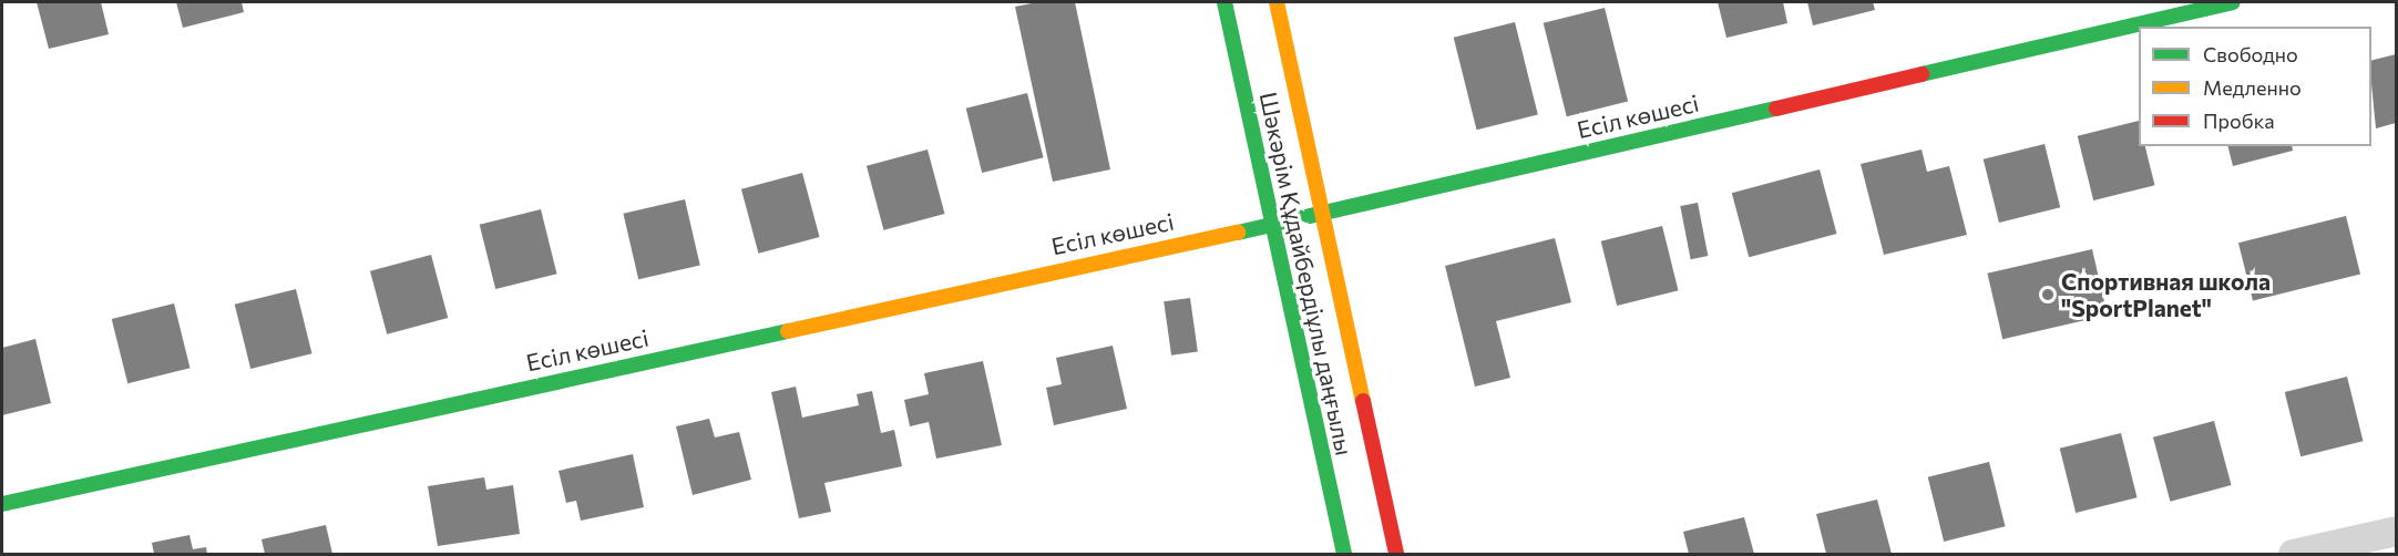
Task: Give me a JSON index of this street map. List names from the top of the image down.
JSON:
{
  "streets": {
    "street": ["Есіл көшесі", "Шәкәрім Құдайбердіұлы даңғылы"]
  },
  "crossings": [
    ["Есіл көшесі", "Шәкәрім Құдайбердіұлы даңғылы"]
  ],
  "places": ["Спортивная школа \"SportPlanet\""],
  "legend": ["Свободно", "Медленно", "Пробка"]
}
